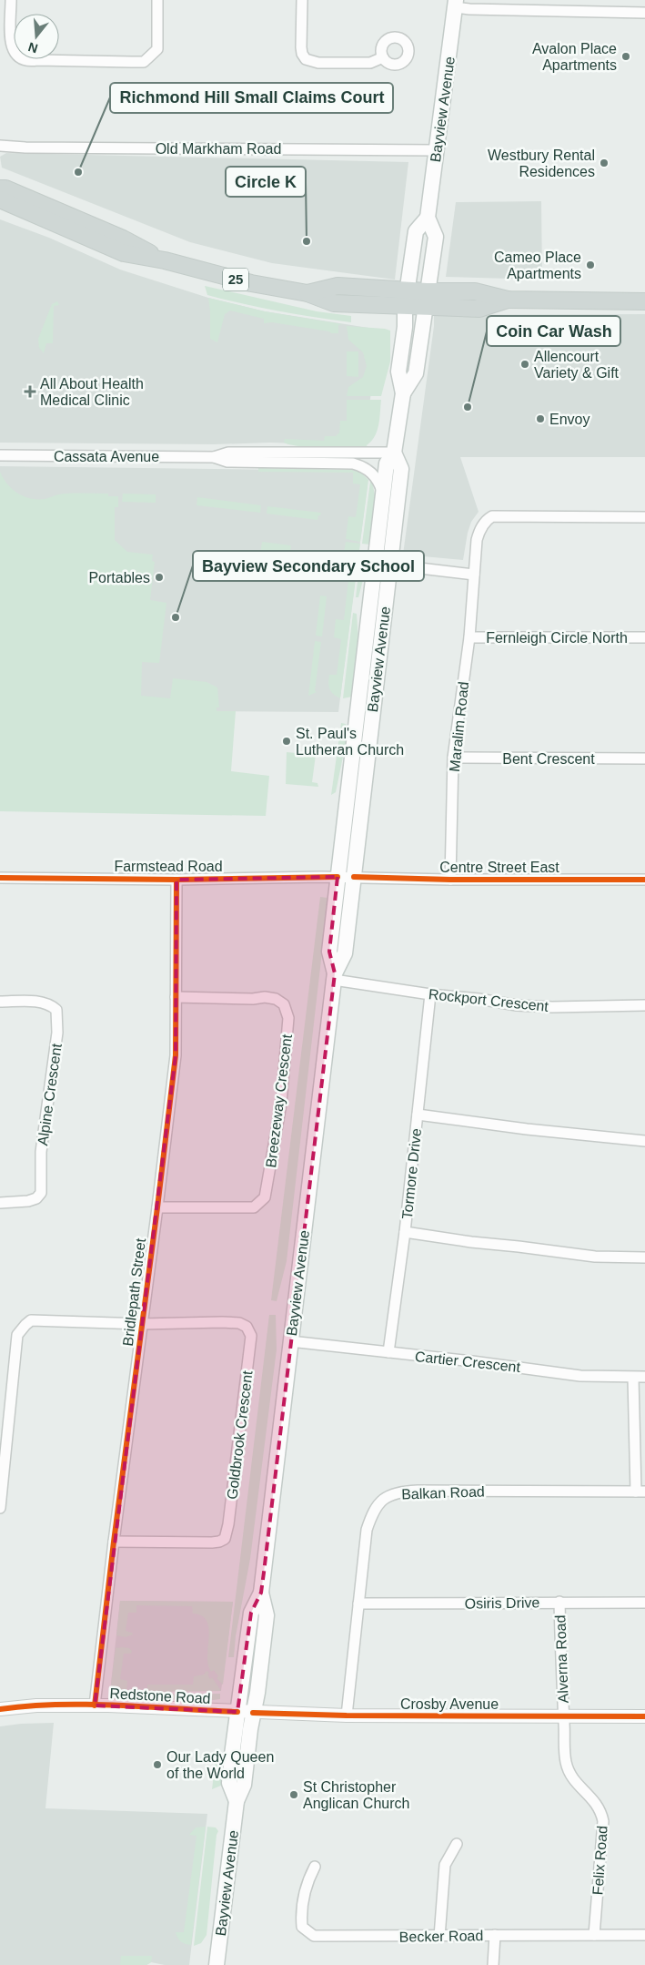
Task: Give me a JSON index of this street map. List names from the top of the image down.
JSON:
{
  "streets": {
    "main road": ["Bayview Avenue", "25"],
    "street": [
      "Old Markham Road",
      "Cassata Avenue",
      "Fernleigh Circle North",
      "Maralim Road",
      "Bent Crescent",
      "Farmstead Road",
      "Centre Street East",
      "Rockport Crescent",
      "Alpine Crescent",
      "Breezeway Crescent",
      "Tormore Drive",
      "Bridlepath Street",
      "Cartier Crescent",
      "Goldbrook Crescent",
      "Balkan Road",
      "Osiris Drive",
      "Alverna Road",
      "Redstone Road",
      "Crosby Avenue",
      "Felix Road",
      "Becker Road"
    ]
  },
  "crossings": [
    ["Bayview Avenue", "Old Markham Road"],
    ["Bayview Avenue", "25"],
    ["Bayview Avenue", "Cassata Avenue"],
    ["Bayview Avenue", "Farmstead Road"],
    ["Bayview Avenue", "Centre Street East"],
    ["Bayview Avenue", "Rockport Crescent"],
    ["Bayview Avenue", "Cartier Crescent"],
    ["Bayview Avenue", "Redstone Road"],
    ["Bayview Avenue", "Crosby Avenue"],
    ["Fernleigh Circle North", "Maralim Road"],
    ["Maralim Road", "Bent Crescent"],
    ["Maralim Road", "Centre Street East"],
    ["Farmstead Road", "Centre Street East"],
    ["Farmstead Road", "Bridlepath Street"],
    ["Rockport Crescent", "Tormore Drive"],
    ["Breezeway Crescent", "Bridlepath Street"],
    ["Tormore Drive", "Cartier Crescent"],
    ["Bridlepath Street", "Goldbrook Crescent"],
    ["Bridlepath Street", "Redstone Road"],
    ["Balkan Road", "Osiris Drive"],
    ["Balkan Road", "Crosby Avenue"],
    ["Osiris Drive", "Alverna Road"],
    ["Alverna Road", "Crosby Avenue"],
    ["Alverna Road", "Felix Road"],
    ["Redstone Road", "Crosby Avenue"],
    ["Crosby Avenue", "Felix Road"],
    ["Felix Road", "Becker Road"]
  ],
  "places": {
    "other": [
      "Avalon Place Apartments",
      "Westbury Rental Residences",
      "Richmond Hill Small Claims Court",
      "Circle K",
      "Cameo Place Apartments",
      "Allencourt Variety & Gift",
      "Coin Car Wash",
      "Envoy",
      "Portables",
      "Bayview Secondary School",
      "St. Paul's Lutheran Church",
      "Our Lady Queen of the World",
      "St Christopher Anglican Church"
    ],
    "health": ["All About Health Medical Clinic"]
  },
  "north": "bottom"
}
